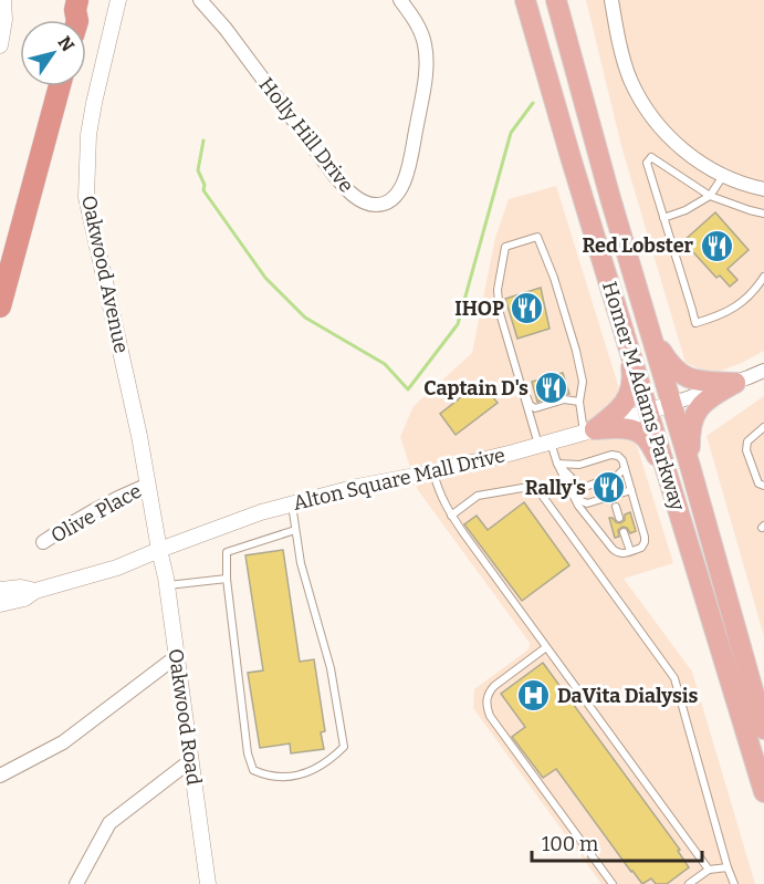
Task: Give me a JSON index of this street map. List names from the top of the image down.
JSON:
{
  "streets": {
    "main road": ["Homer M Adams Parkway"],
    "street": [
      "Holly Hill Drive",
      "Oakwood Avenue",
      "Alton Square Mall Drive",
      "Olive Place",
      "Oakwood Road"
    ]
  },
  "crossings": [
    ["Oakwood Avenue", "Alton Square Mall Drive"],
    ["Oakwood Avenue", "Olive Place"],
    ["Oakwood Avenue", "Oakwood Road"],
    ["Homer M Adams Parkway", "Alton Square Mall Drive"],
    ["Alton Square Mall Drive", "Oakwood Road"]
  ],
  "places": {
    "restaurant": [
      "Red Lobster",
      "IHOP",
      "Captain D's",
      "Rally's"
    ],
    "hospital": ["DaVita Dialysis"]
  },
  "scale_bar": "100 m",
  "north": "top right"
}
